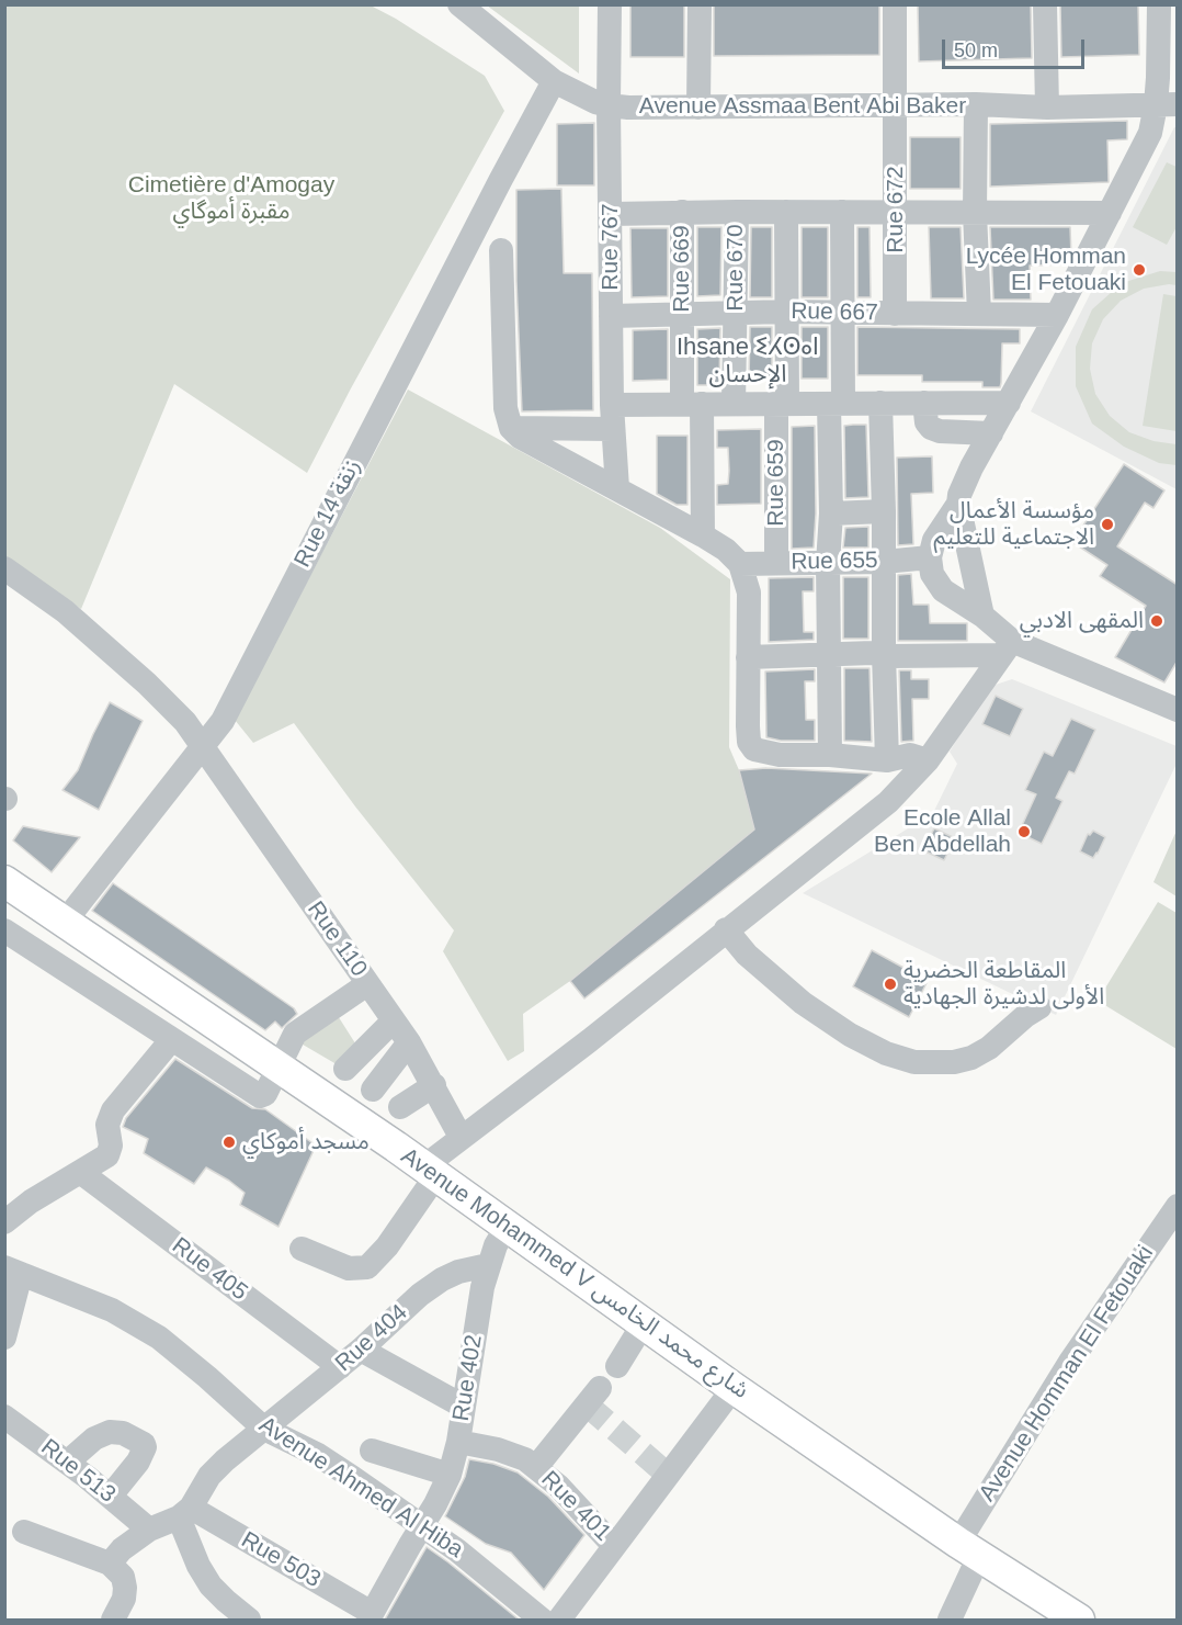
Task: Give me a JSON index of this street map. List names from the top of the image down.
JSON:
{
  "streets": {
    "main road": ["Avenue Mohammed V شارع محمد الخامس"],
    "street": [
      "Avenue Assmaa Bent Abi Baker",
      "Rue 672",
      "Rue 767",
      "Rue 670",
      "Rue 669",
      "Rue 667",
      "Rue 659",
      "Rue 14 زنقة",
      "Rue 655",
      "Rue 110",
      "Rue 405",
      "Rue 404",
      "Avenue Homman El Fetouaki",
      "Rue 402",
      "Rue 513",
      "Avenue Ahmed Al Hiba",
      "Rue 401",
      "Rue 503"
    ]
  },
  "crossings": [
    ["Avenue Assmaa Bent Abi Baker", "Rue 672"],
    ["Avenue Assmaa Bent Abi Baker", "Rue 767"],
    ["Avenue Assmaa Bent Abi Baker", "Rue 14 زنقة"],
    ["Rue 672", "Rue 667"],
    ["Rue 767", "Rue 667"],
    ["Rue 670", "Rue 667"],
    ["Rue 669", "Rue 667"],
    ["Rue 667", "Rue 659"],
    ["Rue 659", "Rue 655"],
    ["Rue 14 زنقة", "Rue 110"],
    ["Rue 14 زنقة", "Avenue Mohammed V شارع محمد الخامس"],
    ["Rue 405", "Rue 404"],
    ["Avenue Mohammed V شارع محمد الخامس", "Avenue Homman El Fetouaki"],
    ["Avenue Mohammed V شارع محمد الخامس", "Rue 402"],
    ["Rue 404", "Rue 402"],
    ["Rue 404", "Avenue Ahmed Al Hiba"],
    ["Rue 404", "Rue 503"],
    ["Rue 402", "Avenue Ahmed Al Hiba"],
    ["Rue 402", "Rue 401"],
    ["Rue 402", "Rue 503"]
  ],
  "districts": ["Ihsane ⵉⵃⵙⴰⵏ الإحسان"],
  "parks": ["Cimetière d'Amogay مقبرة أموگاي"],
  "places": [
    "Lycée Homman El Fetouaki",
    "مؤسسة الأعمال الاجتماعية للتعليم",
    "المقهى الادبي",
    "Ecole Allal Ben Abdellah",
    "المقاطعة الحضرية الأولى لدشيرة الجهادية",
    "مسجد أموكاي"
  ],
  "scale_bar": "50 m"
}
